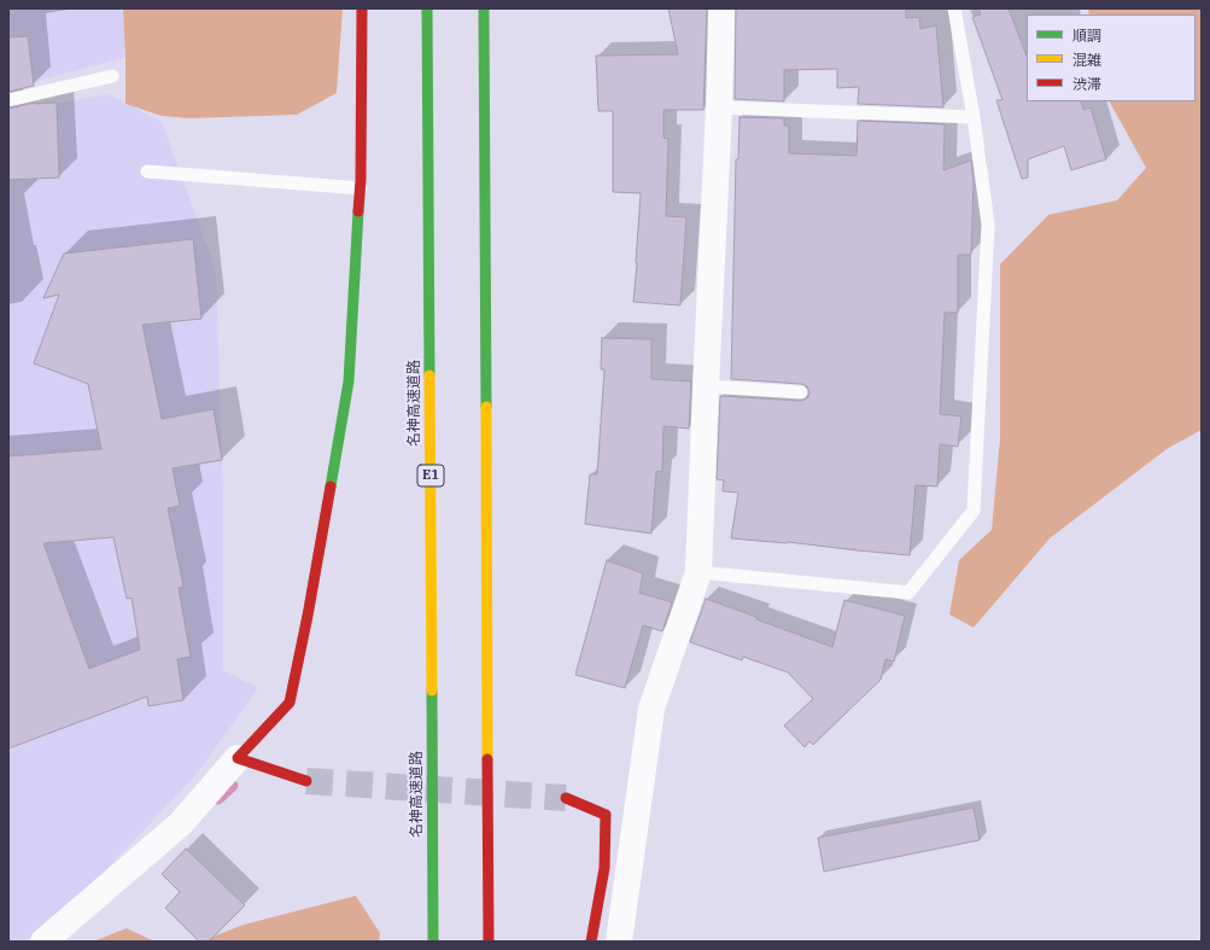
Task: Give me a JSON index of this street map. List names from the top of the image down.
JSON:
{
  "streets": {
    "main road": ["名神高速道路", "E1"]
  },
  "legend": ["順調", "混雑", "渋滞"]
}
